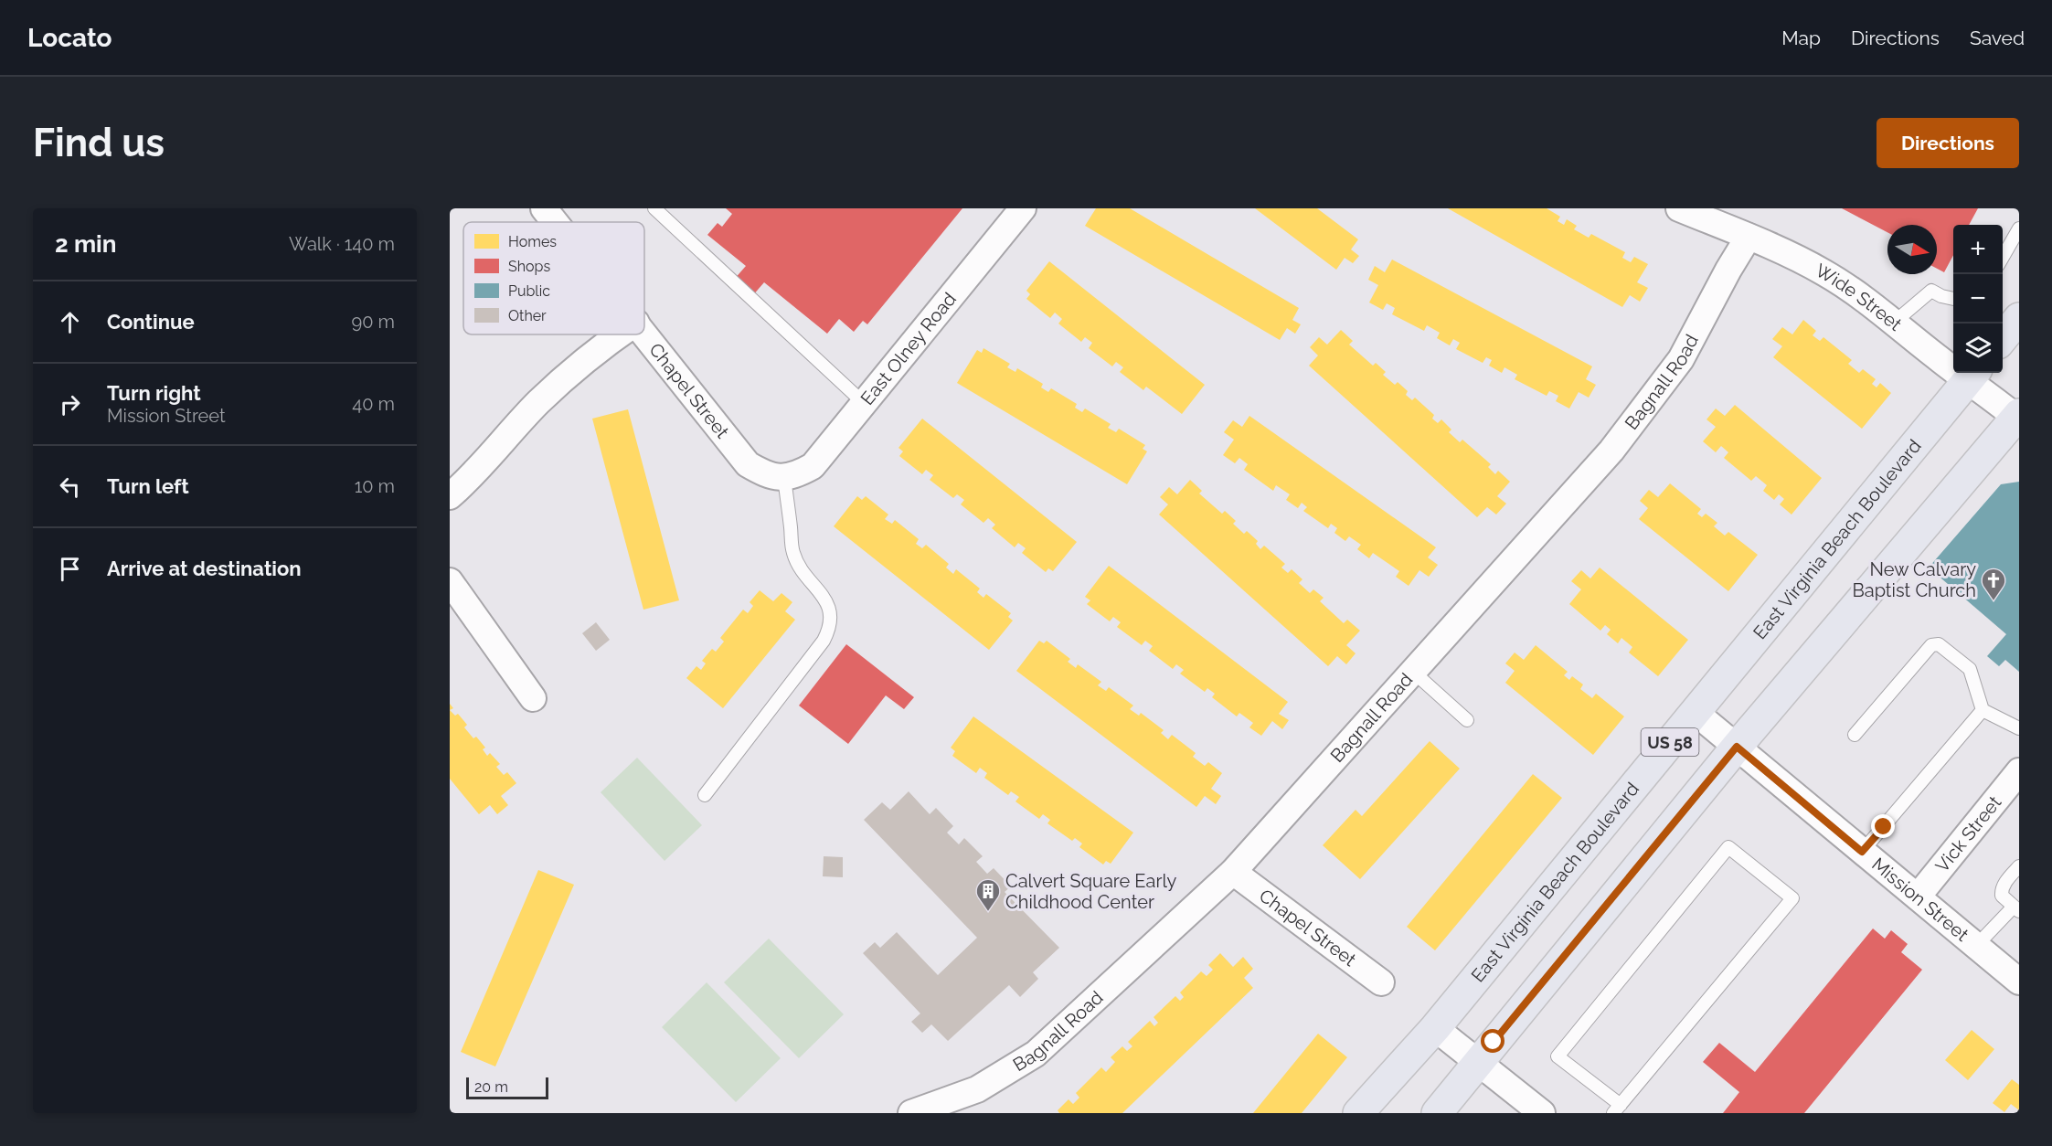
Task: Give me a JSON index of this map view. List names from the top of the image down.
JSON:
{
  "streets": {
    "main road": ["East Virginia Beach Boulevard", "US 58"],
    "street": [
      "Wide Street",
      "East Olney Road",
      "Bagnall Road",
      "Chapel Street",
      "Vick Street",
      "Mission Street"
    ]
  },
  "crossings": [
    ["Wide Street", "Bagnall Road"],
    ["Wide Street", "East Virginia Beach Boulevard"],
    ["Wide Street", "US 58"],
    ["East Olney Road", "Chapel Street"],
    ["Bagnall Road", "Chapel Street"],
    ["East Virginia Beach Boulevard", "Mission Street"],
    ["US 58", "Mission Street"],
    ["Vick Street", "Mission Street"]
  ],
  "places": {
    "church": ["New Calvary Baptist Church"],
    "building": ["Calvert Square Early Childhood Center"]
  },
  "legend": [
    "Homes",
    "Shops",
    "Public",
    "Other"
  ],
  "scale_bar": "20 m",
  "north": "right",
  "page": {
    "header": "Locato",
    "nav": ["Map", "Directions", "Saved"],
    "buttons": "Directions",
    "title": "Find us",
    "heading": ["2 min", "Walk · 140 m"],
    "map_buttons": ["+", "−"],
    "list": [
      ["Continue", "90 m"],
      ["Turn right", "Mission Street", "40 m"],
      ["Turn left", "10 m"],
      "Arrive at destination"
    ],
    "scale": "20 m"
  }
}
